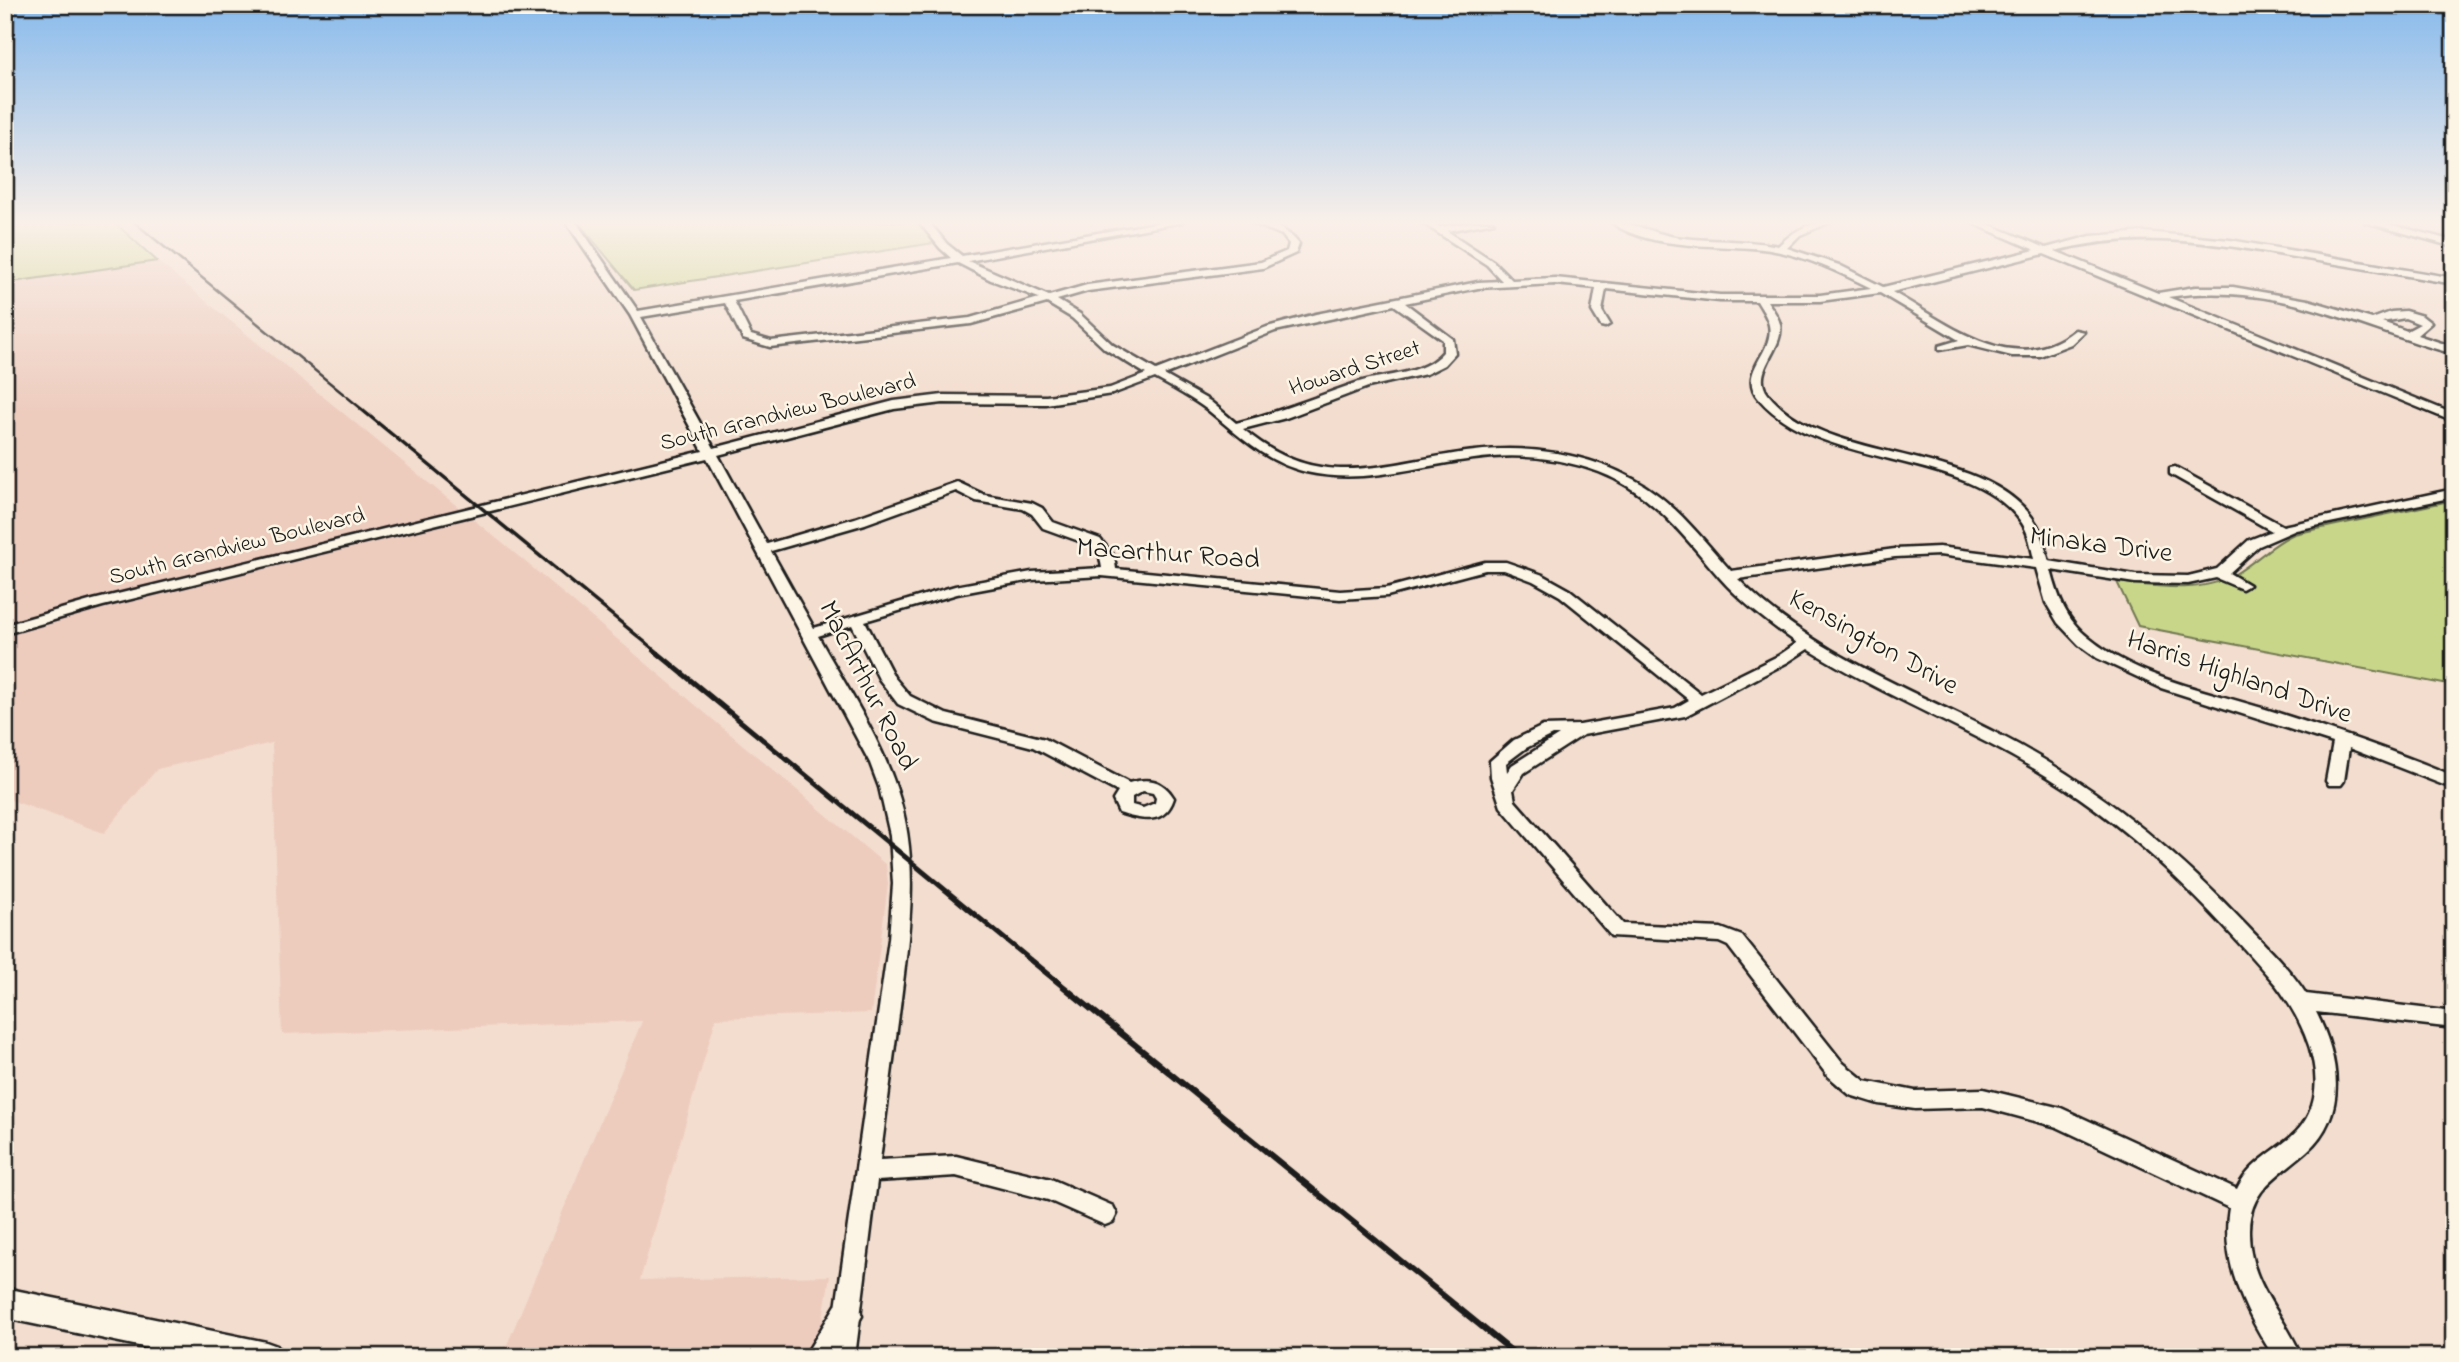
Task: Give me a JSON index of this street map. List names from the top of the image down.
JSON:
{
  "streets": {
    "street": [
      "Howard Street",
      "South Grandview Boulevard",
      "Minaka Drive",
      "Macarthur Road",
      "Kensington Drive",
      "Harris Highland Drive",
      "MacArthur Road"
    ]
  },
  "crossings": [
    ["Howard Street", "South Grandview Boulevard"],
    ["Howard Street", "Kensington Drive"],
    ["South Grandview Boulevard", "Kensington Drive"],
    ["South Grandview Boulevard", "Harris Highland Drive"],
    ["South Grandview Boulevard", "MacArthur Road"],
    ["Minaka Drive", "Kensington Drive"],
    ["Minaka Drive", "Harris Highland Drive"],
    ["Macarthur Road", "MacArthur Road"]
  ]
}
